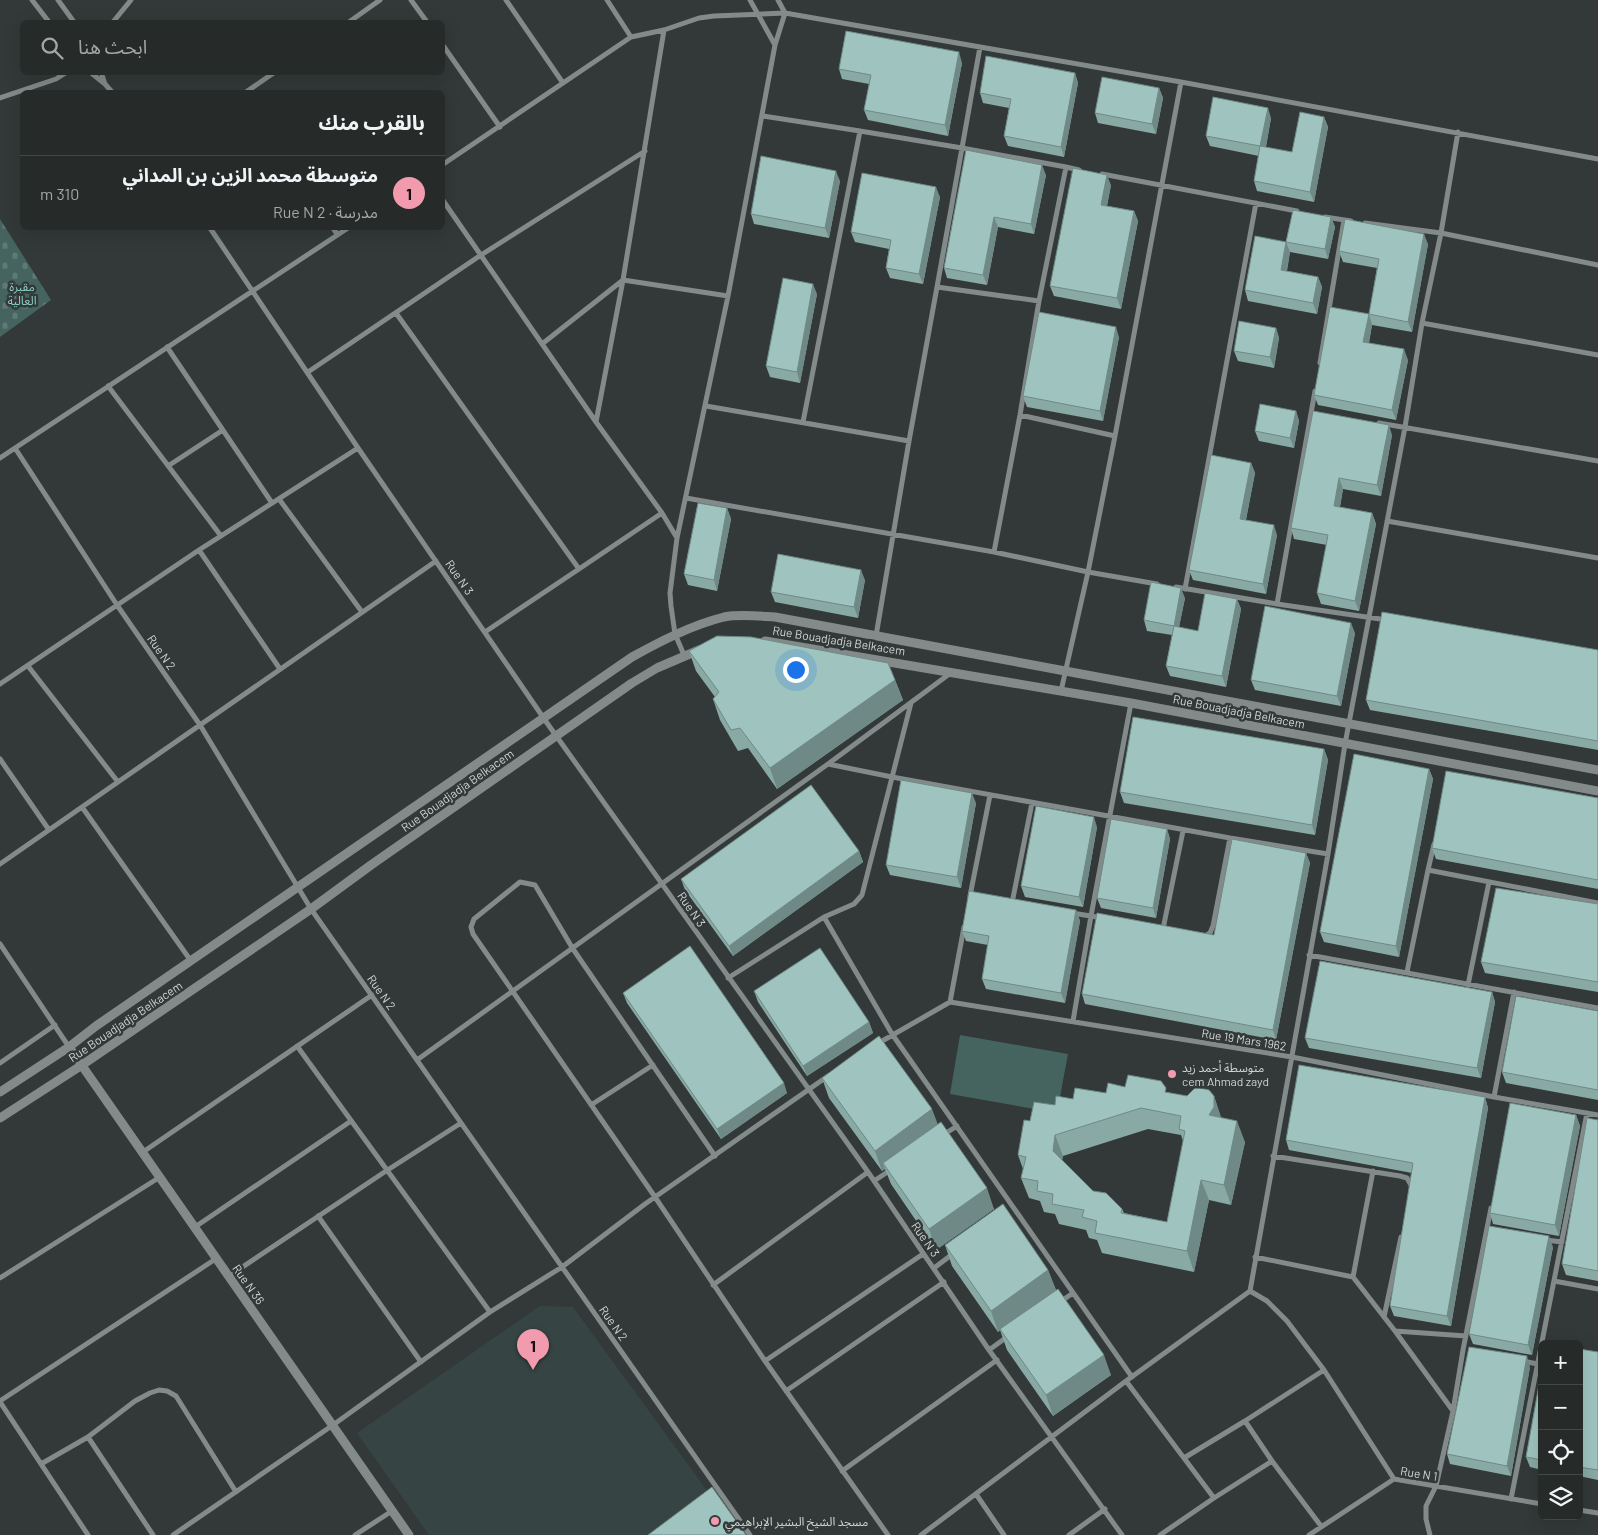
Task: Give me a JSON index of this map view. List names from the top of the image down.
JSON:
{
  "streets": {
    "street": [
      "Rue N 3",
      "Rue Bouadjadja Belkacem",
      "Rue N 2",
      "Rue 19 Mars 1962",
      "Rue N 36",
      "Rue N 1"
    ]
  },
  "crossings": [
    ["Rue N 3", "Rue Bouadjadja Belkacem"],
    ["Rue Bouadjadja Belkacem", "Rue N 2"],
    ["Rue Bouadjadja Belkacem", "Rue N 36"]
  ],
  "parks": ["مقبرة العالية"],
  "places": ["متوسطة أحمد زيد cem Ahmad zayd", "مسجد الشيخ البشير الإبراهيمي"],
  "page": {
    "search": "ابحث هنا",
    "heading": "بالقرب منك",
    "list": [
      {
        "mark": "1",
        "name": "متوسطة محمد الزين بن المداني",
        "note": "مدرسة · Rue N 2",
        "value": "310 m"
      }
    ],
    "pins": "1",
    "map_buttons": ["+", "−"]
  }
}
